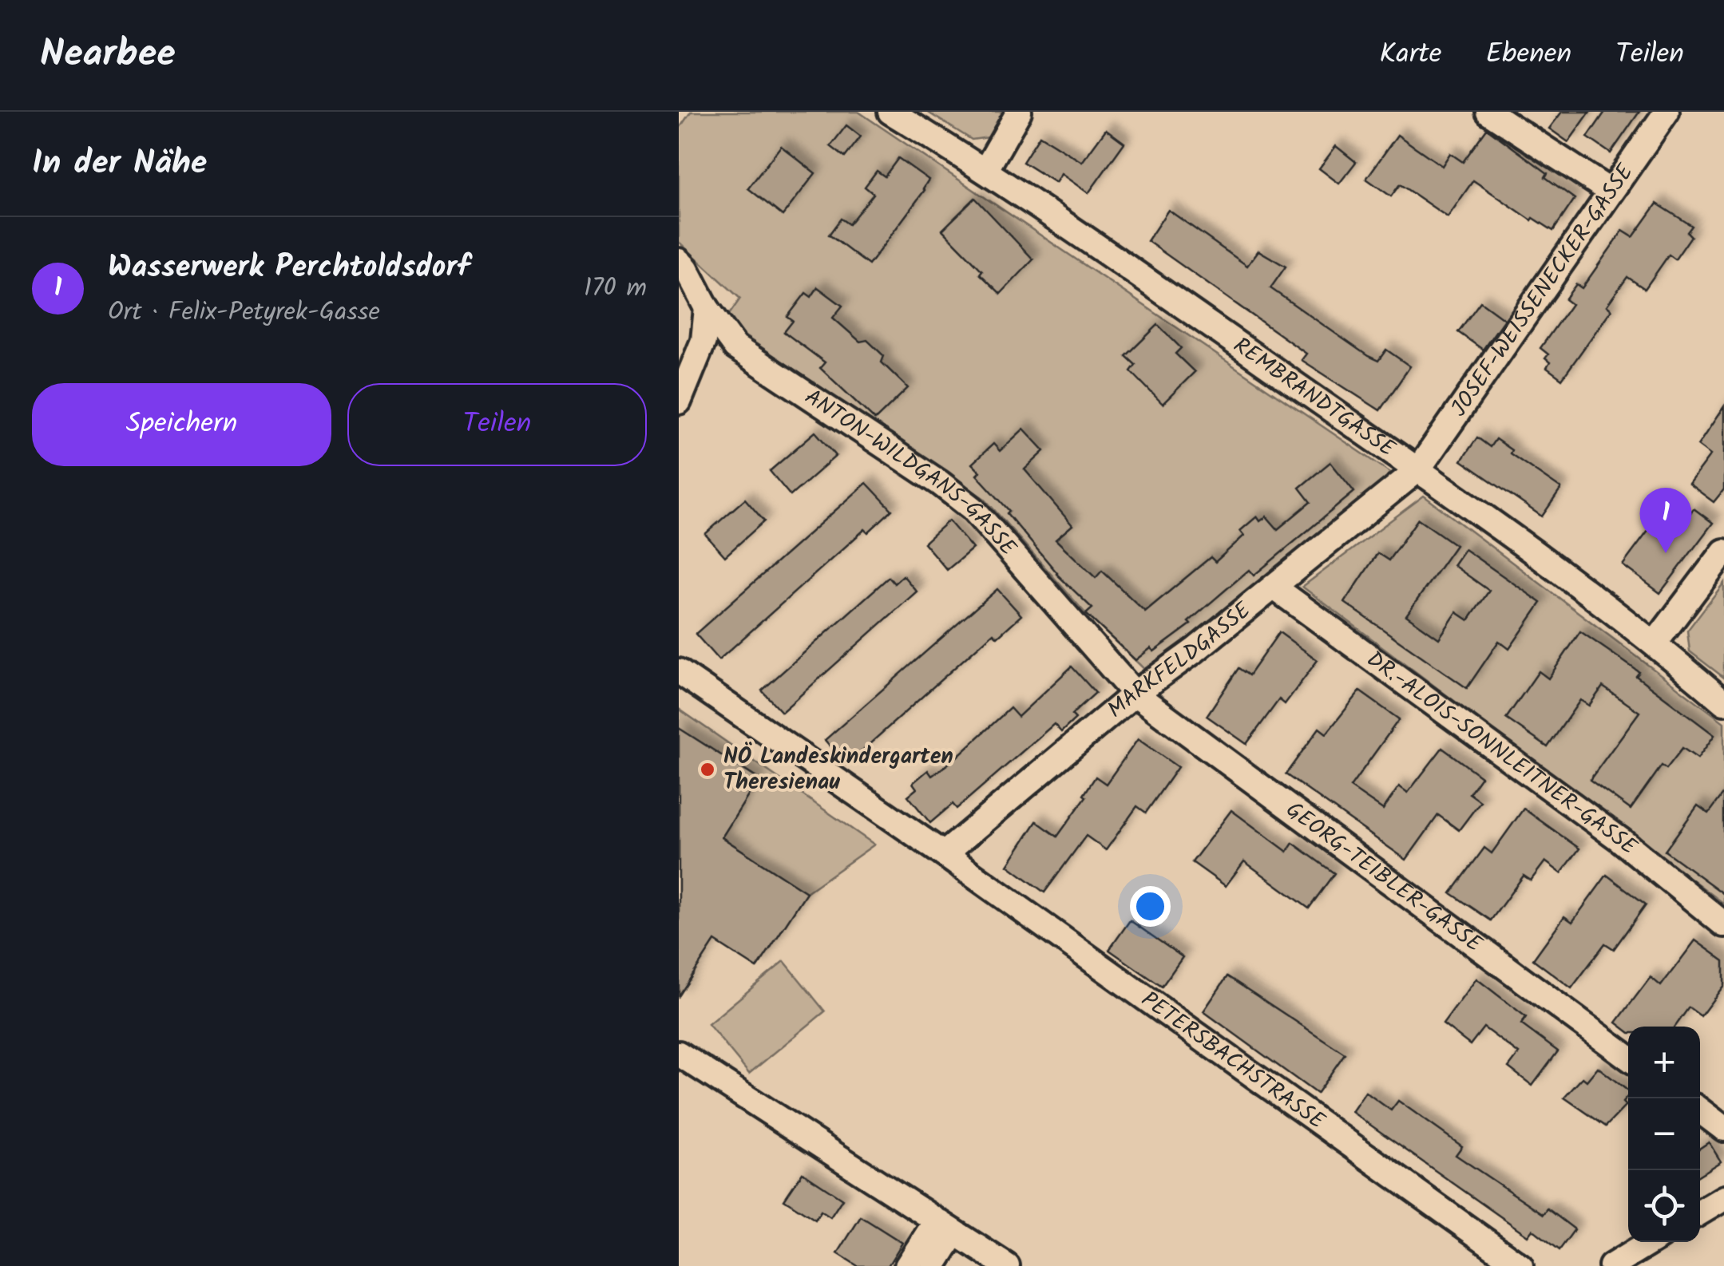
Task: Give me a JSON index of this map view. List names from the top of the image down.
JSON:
{
  "streets": {
    "street": [
      "JOSEF-WEISSENECKER-GASSE",
      "REMBRANDTGASSE",
      "ANTON-WILDGANS-GASSE",
      "MARKFELDGASSE",
      "DR.-ALOIS-SONNLEITNER-GASSE",
      "GEORG-TEIBLER-GASSE",
      "PETERSBACHSTRASSE"
    ]
  },
  "crossings": [
    ["JOSEF-WEISSENECKER-GASSE", "REMBRANDTGASSE"],
    ["JOSEF-WEISSENECKER-GASSE", "MARKFELDGASSE"],
    ["REMBRANDTGASSE", "MARKFELDGASSE"],
    ["ANTON-WILDGANS-GASSE", "MARKFELDGASSE"],
    ["ANTON-WILDGANS-GASSE", "GEORG-TEIBLER-GASSE"],
    ["MARKFELDGASSE", "DR.-ALOIS-SONNLEITNER-GASSE"],
    ["MARKFELDGASSE", "GEORG-TEIBLER-GASSE"],
    ["MARKFELDGASSE", "PETERSBACHSTRASSE"]
  ],
  "places": ["NÖ Landeskindergarten Theresienau"],
  "page": {
    "header": "Nearbee",
    "nav": ["Karte", "Ebenen", "Teilen"],
    "heading": "In der Nähe",
    "list": [
      {
        "mark": "1",
        "name": "Wasserwerk Perchtoldsdorf",
        "note": "Ort · Felix-Petyrek-Gasse",
        "value": "170 m"
      }
    ],
    "buttons": ["Speichern", "Teilen"],
    "pins": "1",
    "map_buttons": ["+", "−"]
  }
}
